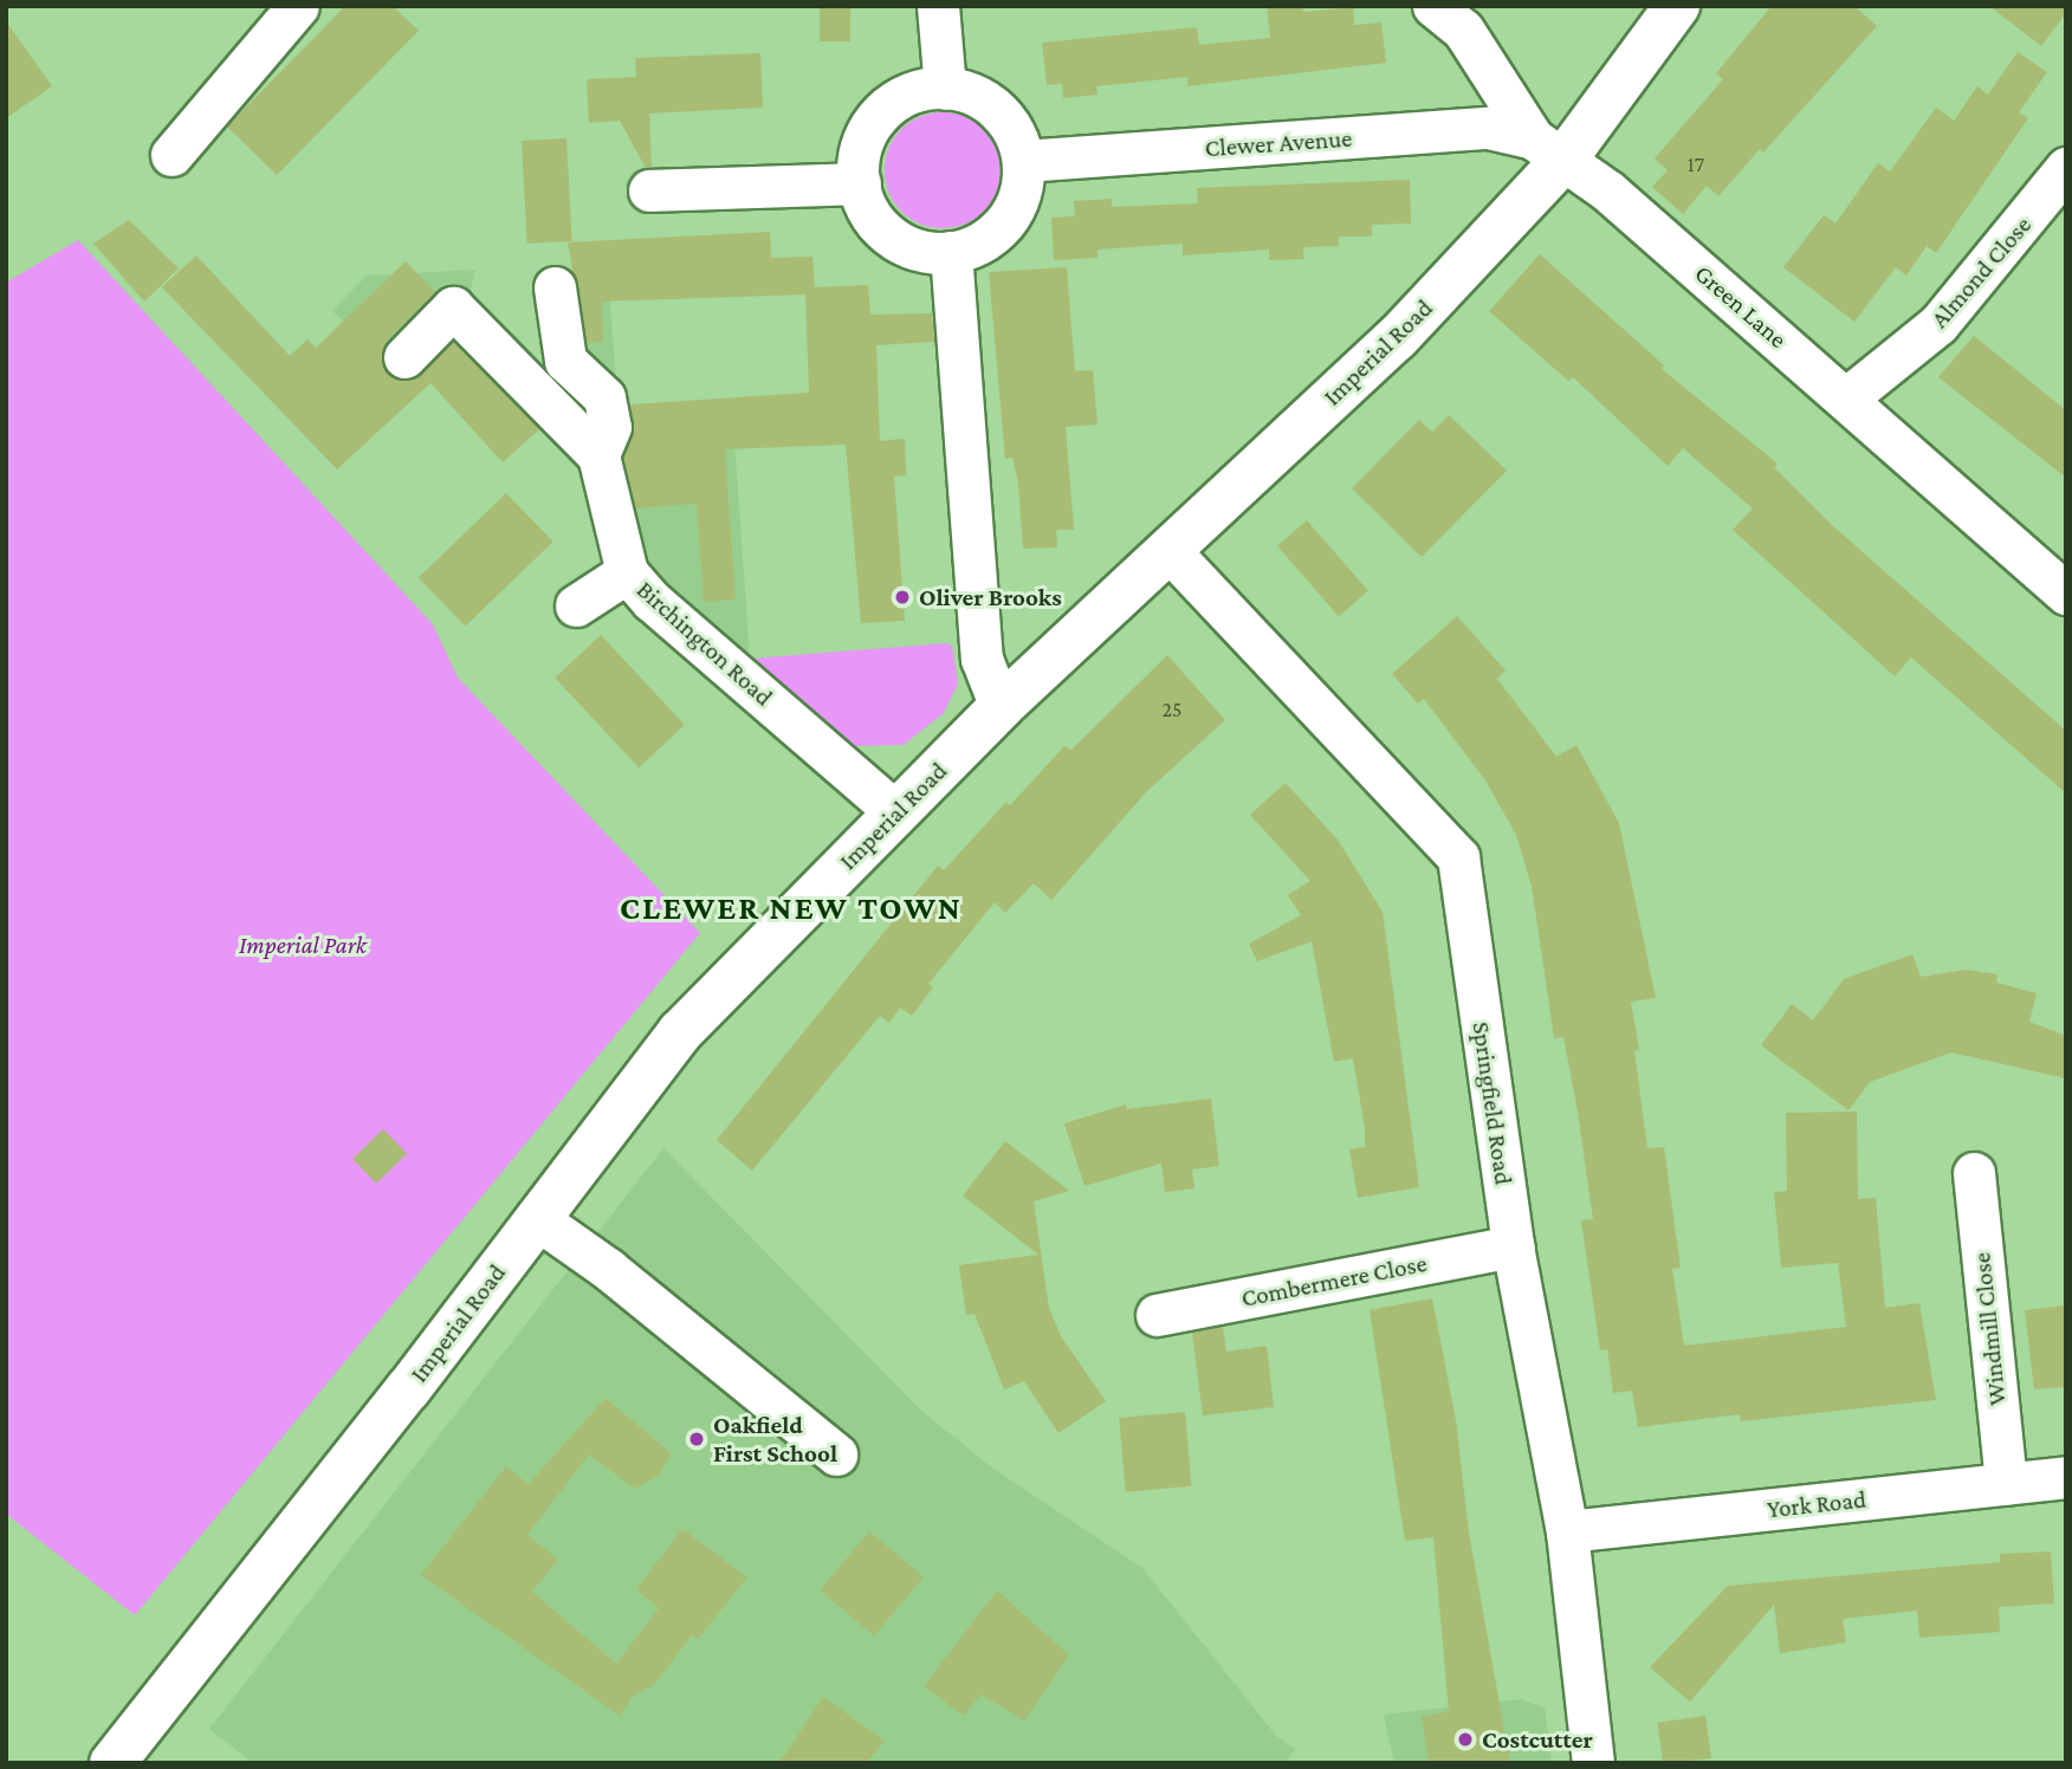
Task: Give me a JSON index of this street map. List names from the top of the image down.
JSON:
{
  "streets": {
    "main road": ["Imperial Road"],
    "street": [
      "Clewer Avenue",
      "Almond Close",
      "Green Lane",
      "Birchington Road",
      "Springfield Road",
      "Combermere Close",
      "Windmill Close",
      "York Road"
    ]
  },
  "crossings": [
    ["Clewer Avenue", "Green Lane"],
    ["Clewer Avenue", "Imperial Road"],
    ["Almond Close", "Green Lane"],
    ["Green Lane", "Imperial Road"],
    ["Imperial Road", "Birchington Road"],
    ["Imperial Road", "Springfield Road"],
    ["Springfield Road", "Combermere Close"],
    ["Springfield Road", "York Road"],
    ["Windmill Close", "York Road"]
  ],
  "districts": ["CLEWER NEW TOWN"],
  "parks": ["Imperial Park"],
  "places": ["Oliver Brooks", "Oakfield First School", "Costcutter"],
  "house_numbers": ["17", "25"]
}
